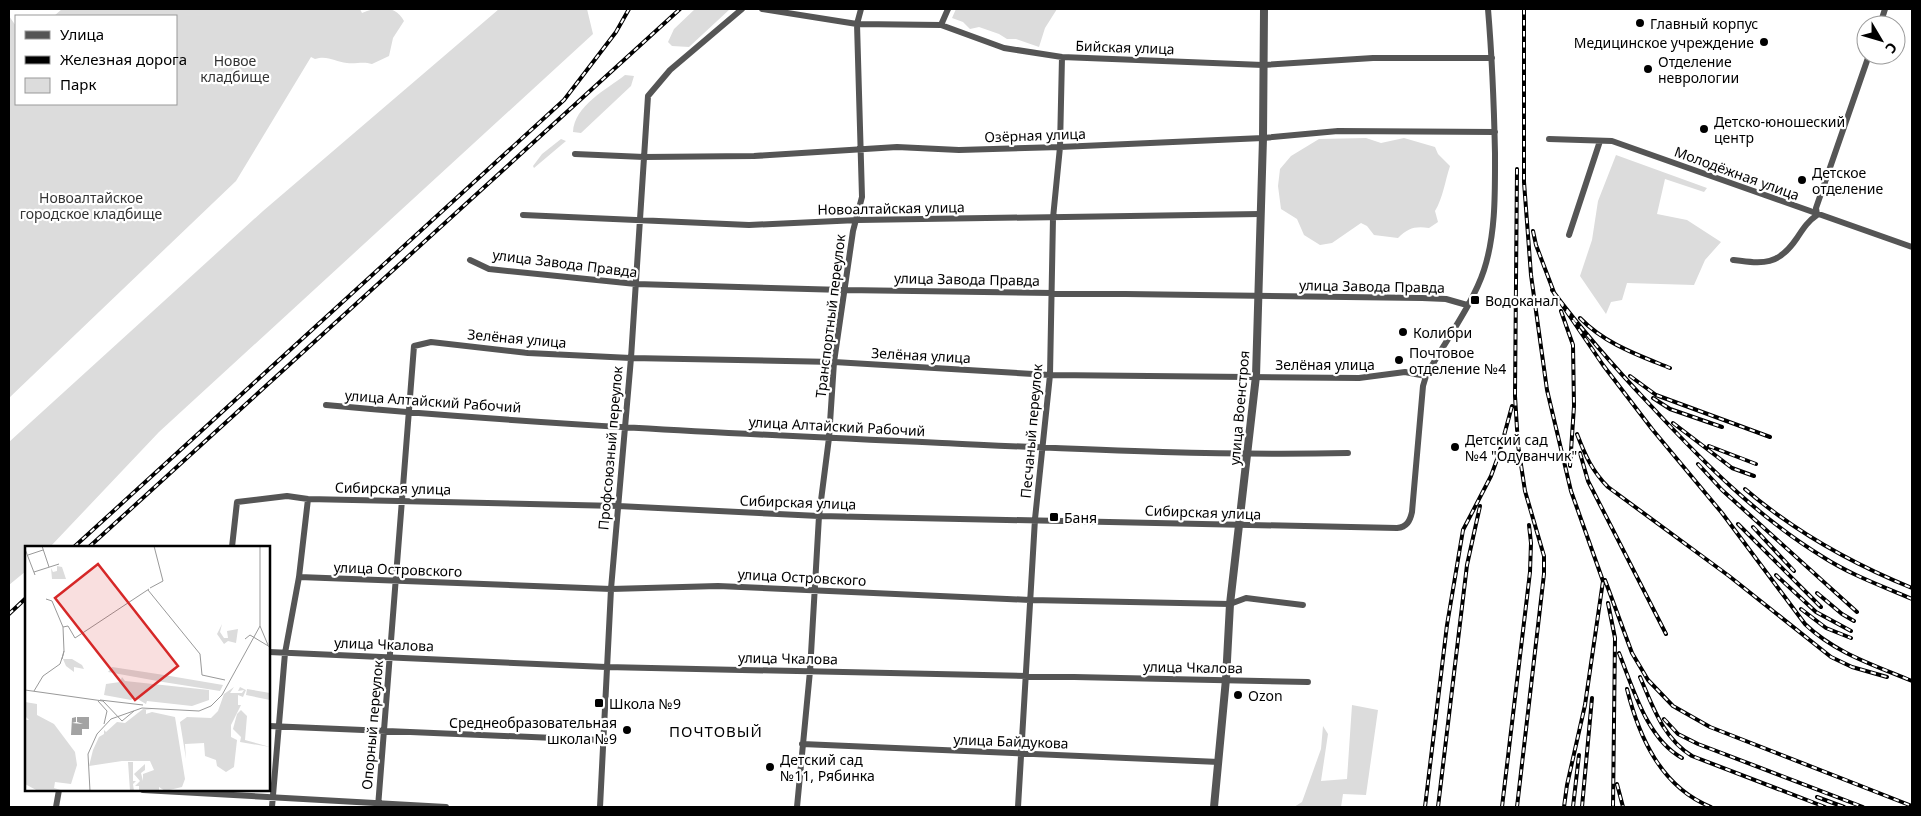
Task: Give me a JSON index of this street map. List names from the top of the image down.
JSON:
{
  "streets": {
    "street": [
      "Бийская улица",
      "Озёрная улица",
      "Молодёжная улица",
      "Новоалтайская улица",
      "улица Завода Правда",
      "Транспортный переулок",
      "Зелёная улица",
      "улица Алтайский Рабочий",
      "улица Военстроя",
      "Песчаный переулок",
      "Профсоюзный переулок",
      "Сибирская улица",
      "улица Островского",
      "улица Чкалова",
      "Опорный переулок",
      "улица Байдукова"
    ]
  },
  "crossings": [
    ["Бийская улица", "Транспортный переулок"],
    ["Бийская улица", "улица Военстроя"],
    ["Бийская улица", "Песчаный переулок"],
    ["Озёрная улица", "Транспортный переулок"],
    ["Озёрная улица", "улица Военстроя"],
    ["Озёрная улица", "Песчаный переулок"],
    ["Озёрная улица", "Профсоюзный переулок"],
    ["Новоалтайская улица", "Транспортный переулок"],
    ["Новоалтайская улица", "улица Военстроя"],
    ["Новоалтайская улица", "Песчаный переулок"],
    ["Новоалтайская улица", "Профсоюзный переулок"],
    ["улица Завода Правда", "Транспортный переулок"],
    ["улица Завода Правда", "улица Военстроя"],
    ["улица Завода Правда", "Песчаный переулок"],
    ["улица Завода Правда", "Профсоюзный переулок"],
    ["Транспортный переулок", "Зелёная улица"],
    ["Транспортный переулок", "улица Алтайский Рабочий"],
    ["Транспортный переулок", "Сибирская улица"],
    ["Транспортный переулок", "улица Островского"],
    ["Транспортный переулок", "улица Чкалова"],
    ["Транспортный переулок", "улица Байдукова"],
    ["Зелёная улица", "улица Военстроя"],
    ["Зелёная улица", "Песчаный переулок"],
    ["Зелёная улица", "Профсоюзный переулок"],
    ["Зелёная улица", "Сибирская улица"],
    ["Зелёная улица", "Опорный переулок"],
    ["улица Алтайский Рабочий", "улица Военстроя"],
    ["улица Алтайский Рабочий", "Песчаный переулок"],
    ["улица Алтайский Рабочий", "Профсоюзный переулок"],
    ["улица Алтайский Рабочий", "Опорный переулок"],
    ["улица Военстроя", "Сибирская улица"],
    ["улица Военстроя", "улица Островского"],
    ["улица Военстроя", "улица Чкалова"],
    ["улица Военстроя", "улица Байдукова"],
    ["Песчаный переулок", "Сибирская улица"],
    ["Песчаный переулок", "улица Островского"],
    ["Песчаный переулок", "улица Чкалова"],
    ["Песчаный переулок", "улица Байдукова"],
    ["Профсоюзный переулок", "Сибирская улица"],
    ["Профсоюзный переулок", "улица Островского"],
    ["Профсоюзный переулок", "улица Чкалова"],
    ["Сибирская улица", "Опорный переулок"],
    ["улица Островского", "Опорный переулок"],
    ["улица Чкалова", "Опорный переулок"]
  ],
  "districts": ["ПОЧТОВЫЙ"],
  "parks": ["Новое кладбище", "Новоалтайское городское кладбище"],
  "places": {
    "other": [
      "Главный корпус",
      "Медицинское учреждение",
      "Отделение неврологии",
      "Детско-юношеский центр",
      "Детское отделение",
      "Колибри",
      "Почтовое отделение №4",
      "Детский сад №4 \"Одуванчик\"",
      "Ozon",
      "Среднеобразовательная школа №9",
      "Детский сад №11, Рябинка"
    ],
    "transit": ["Водоканал", "Баня", "Школа №9"]
  },
  "legend": ["Улица", "Железная дорога", "Парк"],
  "north": "bottom right"
}
